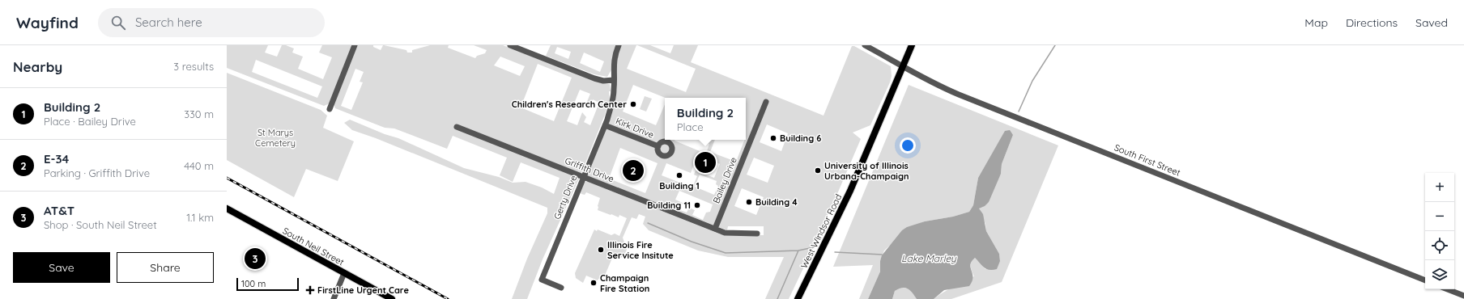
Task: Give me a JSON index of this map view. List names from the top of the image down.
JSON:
{
  "streets": {
    "main road": ["West Windsor Road", "South Neil Street"],
    "street": [
      "Kirk Drive",
      "South First Street",
      "Griffith Drive",
      "Bailey Drive",
      "Gerty Drive"
    ]
  },
  "crossings": [
    ["Kirk Drive", "Gerty Drive"],
    ["South First Street", "West Windsor Road"],
    ["Griffith Drive", "Bailey Drive"],
    ["Griffith Drive", "Gerty Drive"]
  ],
  "water": ["Lake Marley"],
  "parks": ["St Marys Cemetery"],
  "places": {
    "other": [
      "Children's Research Center",
      "Building 6",
      "University of Illinois Urbana-Champaign",
      "Building 1",
      "Building 4",
      "Building 11",
      "Illinois Fire Service Insitute",
      "Champaign Fire Station"
    ],
    "health": ["FirstLine Urgent Care"]
  },
  "scale_bar": "100 m",
  "page": {
    "header": "Wayfind",
    "search": "Search here",
    "nav": ["Map", "Directions", "Saved"],
    "heading": ["Nearby", "3 results"],
    "list": [
      {
        "mark": "1",
        "name": "Building 2",
        "note": "Place · Bailey Drive",
        "value": "330 m"
      },
      {
        "mark": "2",
        "name": "E-34",
        "note": "Parking · Griffith Drive",
        "value": "440 m"
      },
      {
        "mark": "3",
        "name": "AT&T",
        "note": "Shop · South Neil Street",
        "value": "1.1 km"
      }
    ],
    "popup": ["Building 2", "Place"],
    "pins": ["1", "2", "3"],
    "map_buttons": ["+", "−"],
    "buttons": ["Save", "Share"],
    "scale": "100 m"
  }
}
